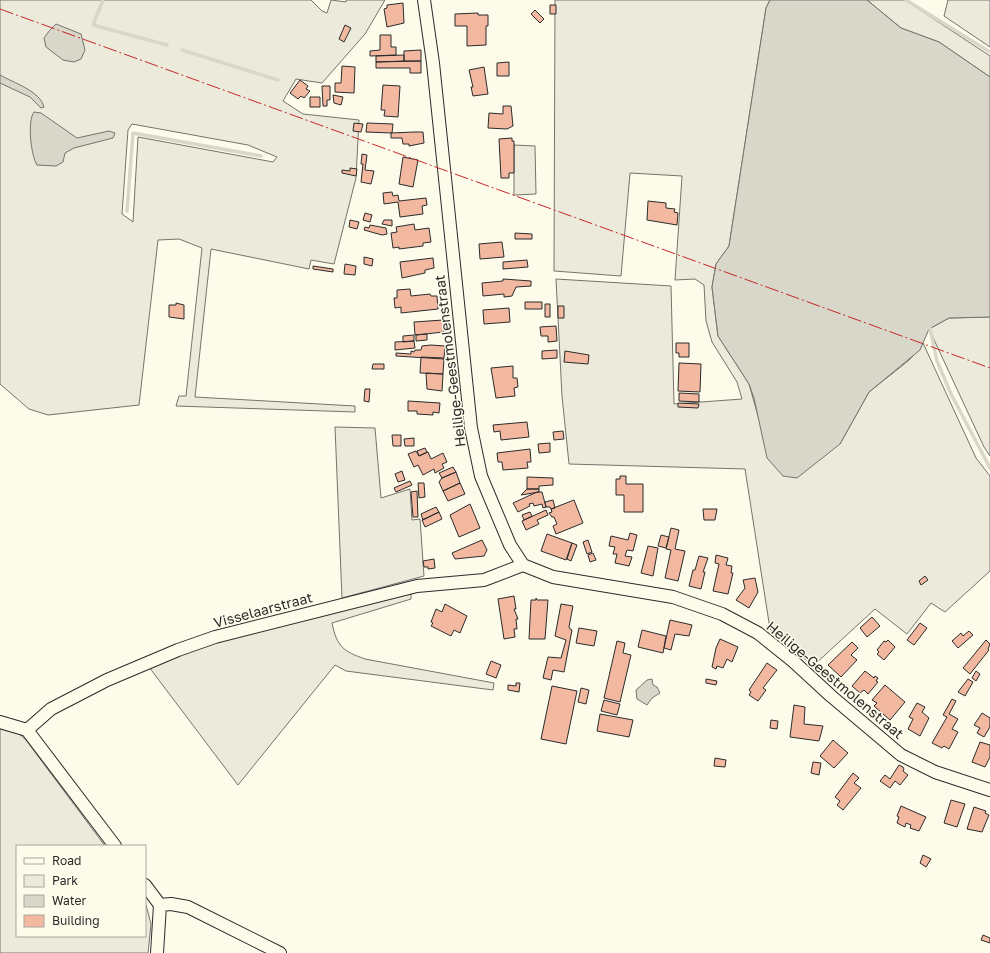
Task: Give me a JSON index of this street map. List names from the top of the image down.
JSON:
{
  "streets": {
    "street": ["Heilige-Geestmolenstraat", "Visselaarstraat"]
  },
  "crossings": [
    ["Heilige-Geestmolenstraat", "Visselaarstraat"]
  ],
  "legend": [
    "Road",
    "Park",
    "Water",
    "Building"
  ]
}
